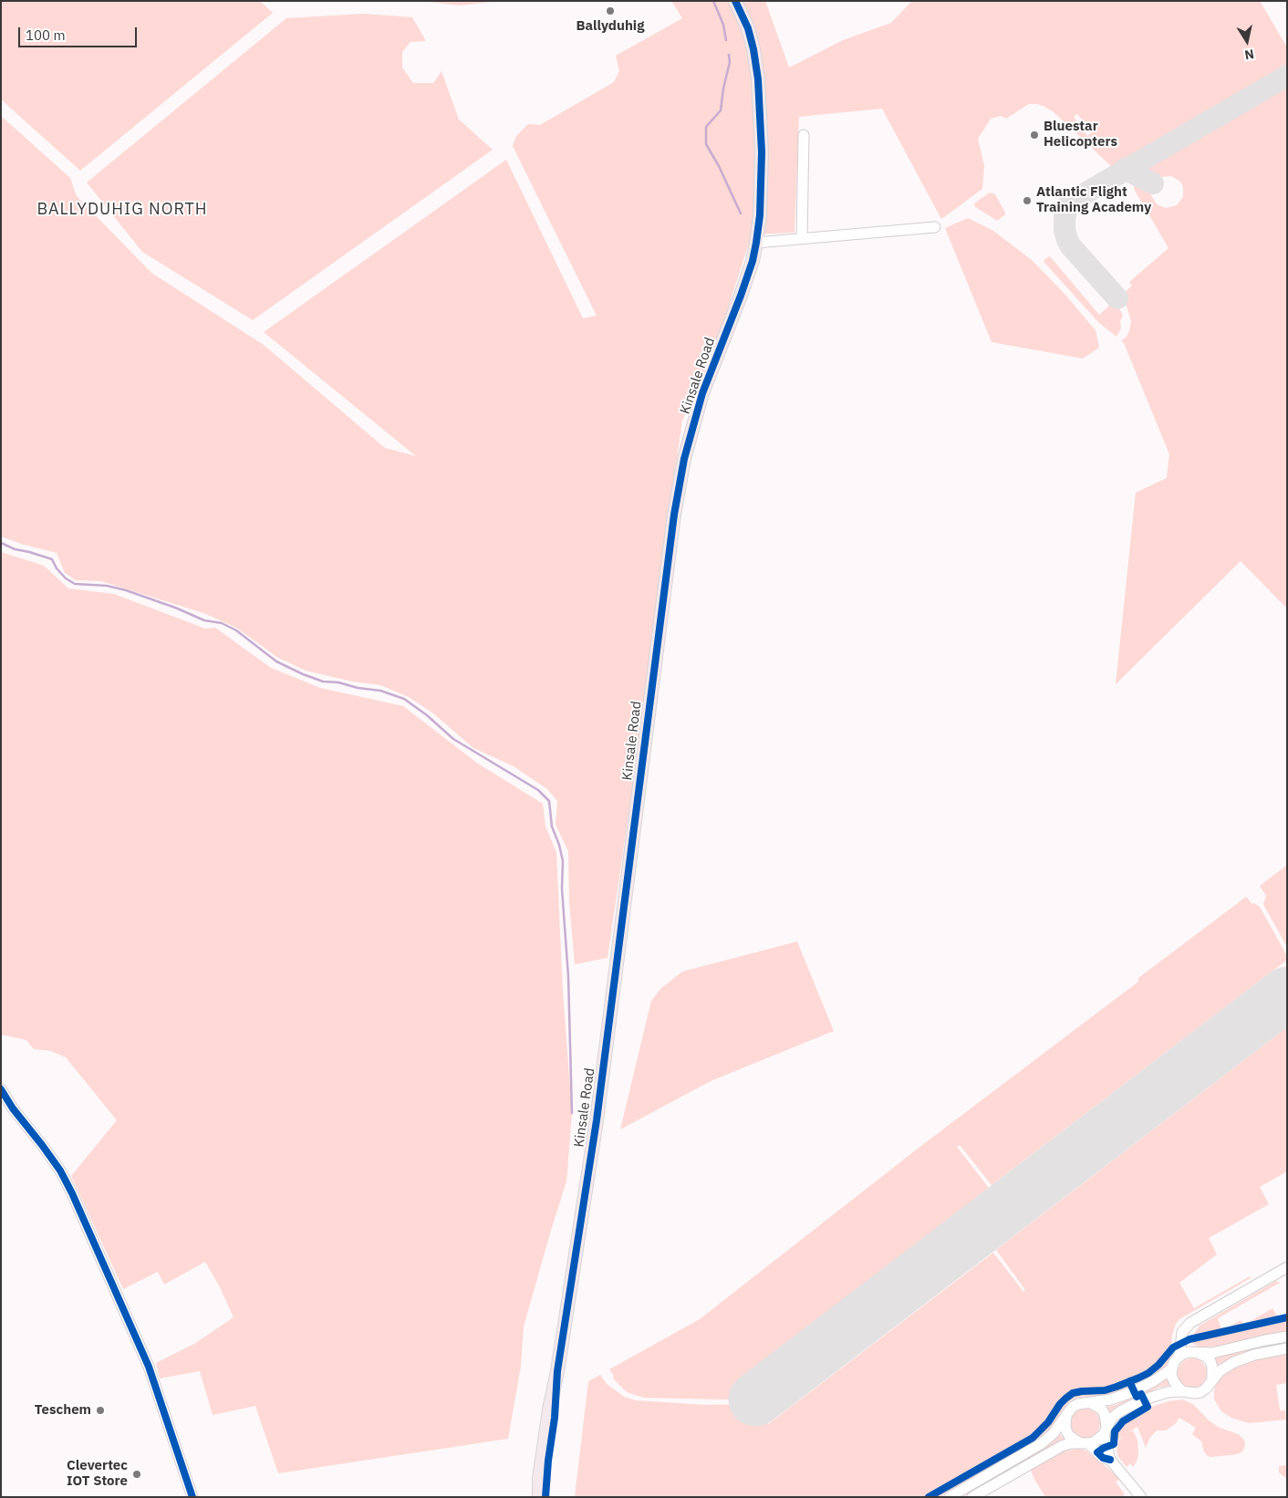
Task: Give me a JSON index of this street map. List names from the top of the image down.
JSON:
{
  "streets": {
    "main road": ["Kinsale Road"]
  },
  "districts": ["BALLYDUHIG NORTH"],
  "places": [
    "Ballyduhig",
    "Bluestar Helicopters",
    "Atlantic Flight Training Academy",
    "Teschem",
    "Clevertec IOT Store"
  ],
  "scale_bar": "100 m",
  "north": "bottom"
}
